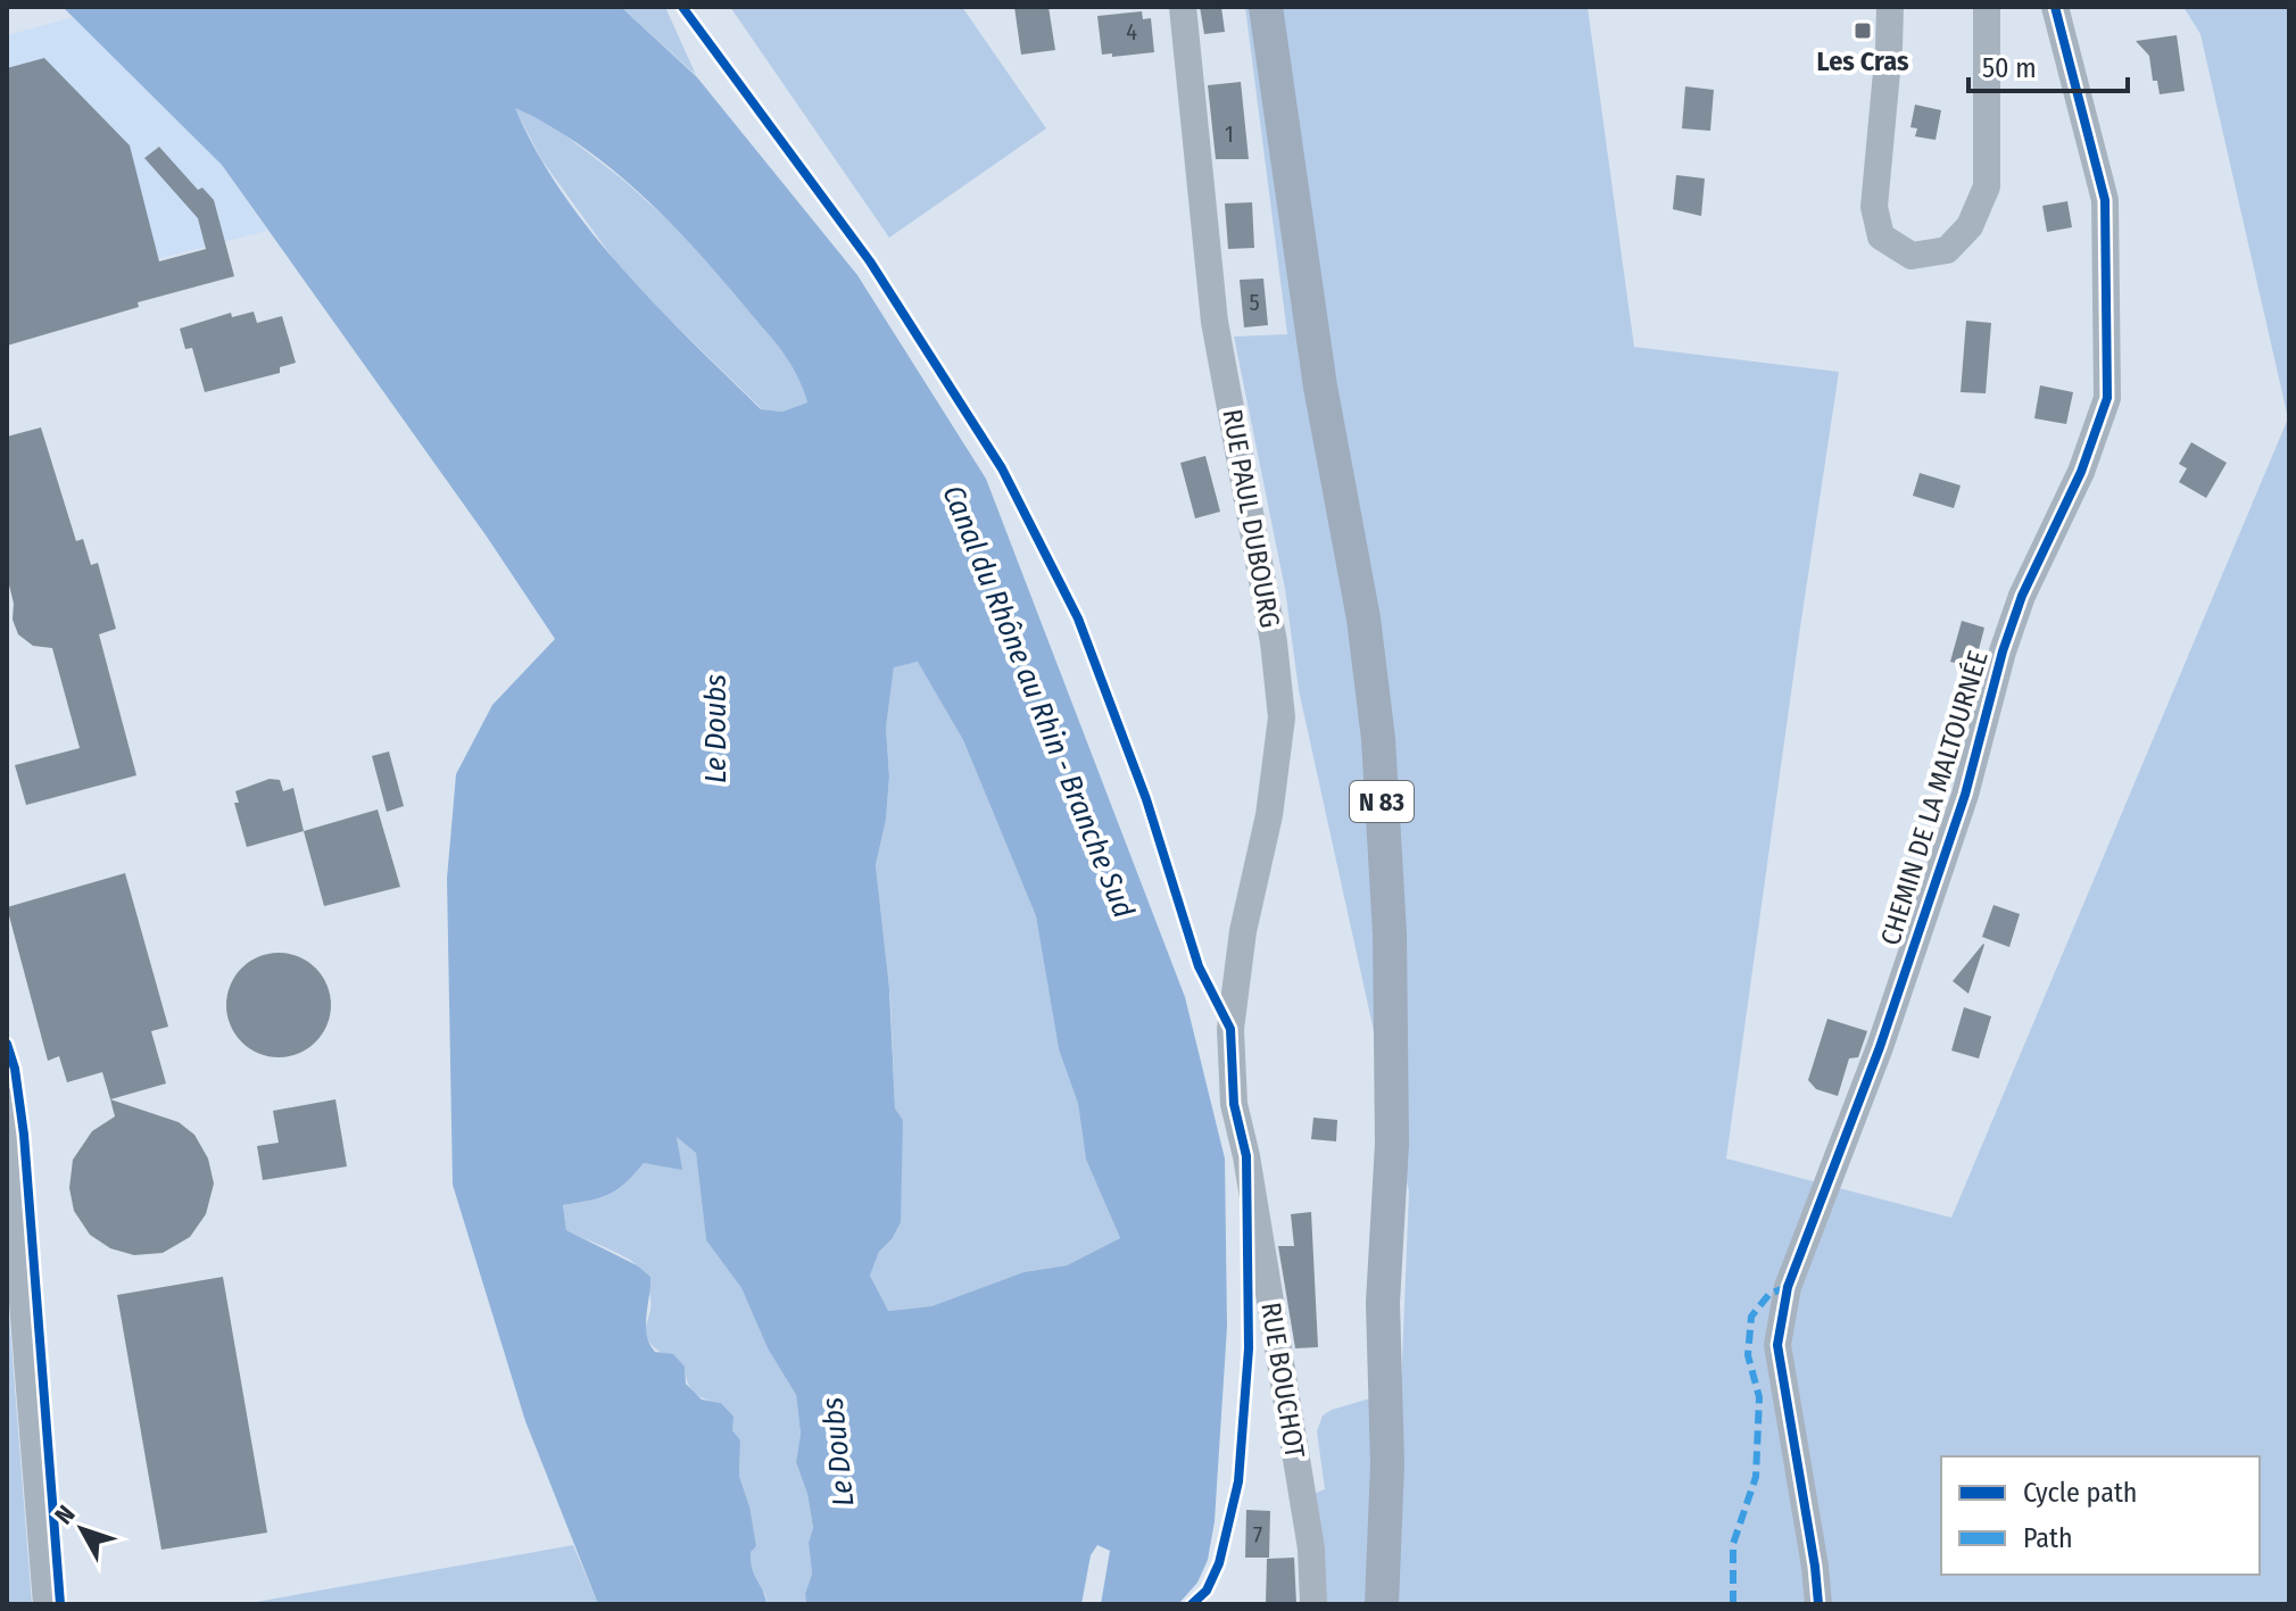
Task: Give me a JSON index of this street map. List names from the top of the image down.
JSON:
{
  "streets": {
    "main road": ["N 83"],
    "street": ["RUE PAUL DUBOURG", "CHEMIN DE LA MALTOURNÉE", "RUE BOUCHOT"]
  },
  "crossings": [
    ["RUE PAUL DUBOURG", "RUE BOUCHOT"]
  ],
  "water": ["Canal du Rhône au Rhin - Branche Sud", "Le Doubs"],
  "places": {
    "transit": ["Les Cras"]
  },
  "house_numbers": [
    "4",
    "1",
    "5",
    "7"
  ],
  "legend": ["Cycle path", "Path"],
  "scale_bar": "50 m",
  "north": "top left"
}
